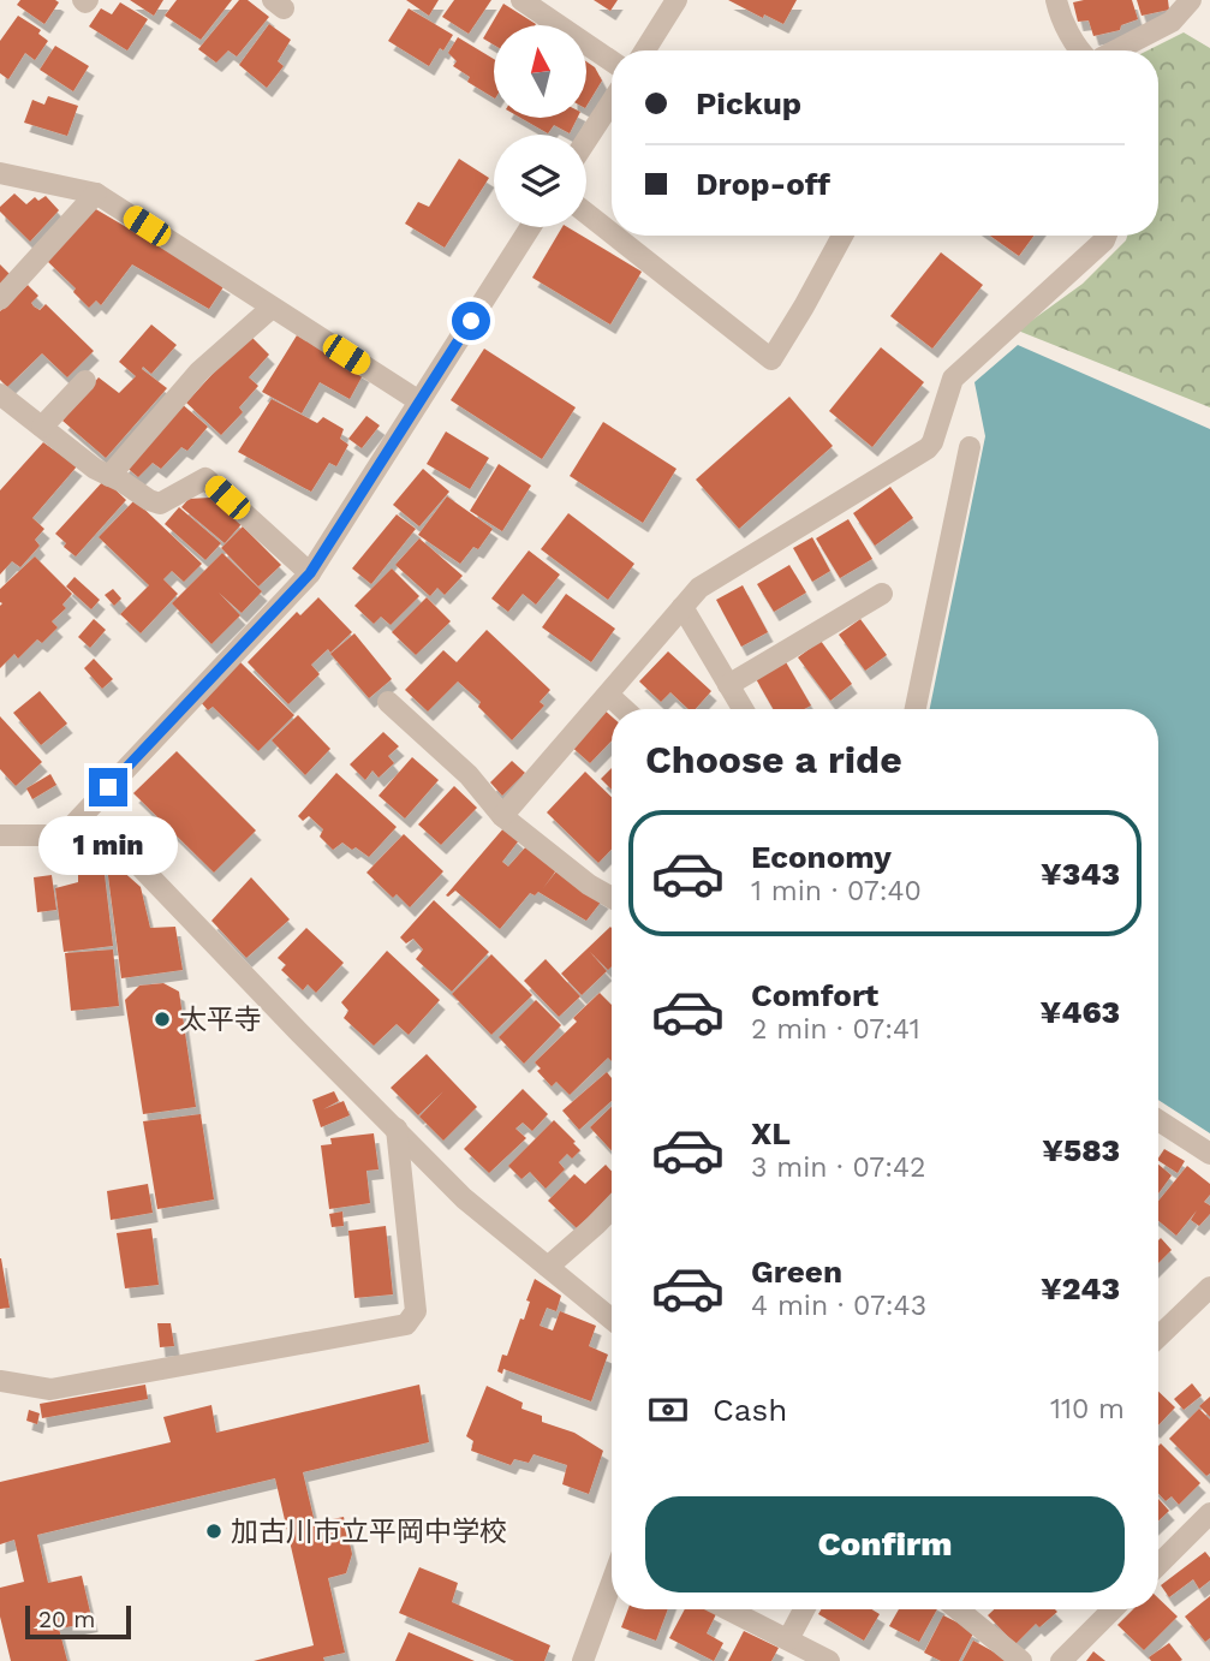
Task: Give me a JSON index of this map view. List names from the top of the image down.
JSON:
{
  "places": ["太平寺", "加古川市立平岡中学校"],
  "scale_bar": "20 m",
  "north": "top",
  "page": {
    "banner": ["Pickup", "Drop-off"],
    "heading": "Choose a ride",
    "list": [
      {
        "name": "Economy",
        "note": "1 min · 07:40",
        "value": "¥343"
      },
      {
        "name": "Comfort",
        "note": "2 min · 07:41",
        "value": "¥463"
      },
      {
        "name": "XL",
        "note": "3 min · 07:42",
        "value": "¥583"
      },
      {
        "name": "Green",
        "note": "4 min · 07:43",
        "value": "¥243"
      }
    ],
    "bubble": "1 min",
    "pay": ["Cash", "110 m"],
    "buttons": "Confirm",
    "scale": "20 m"
  }
}
